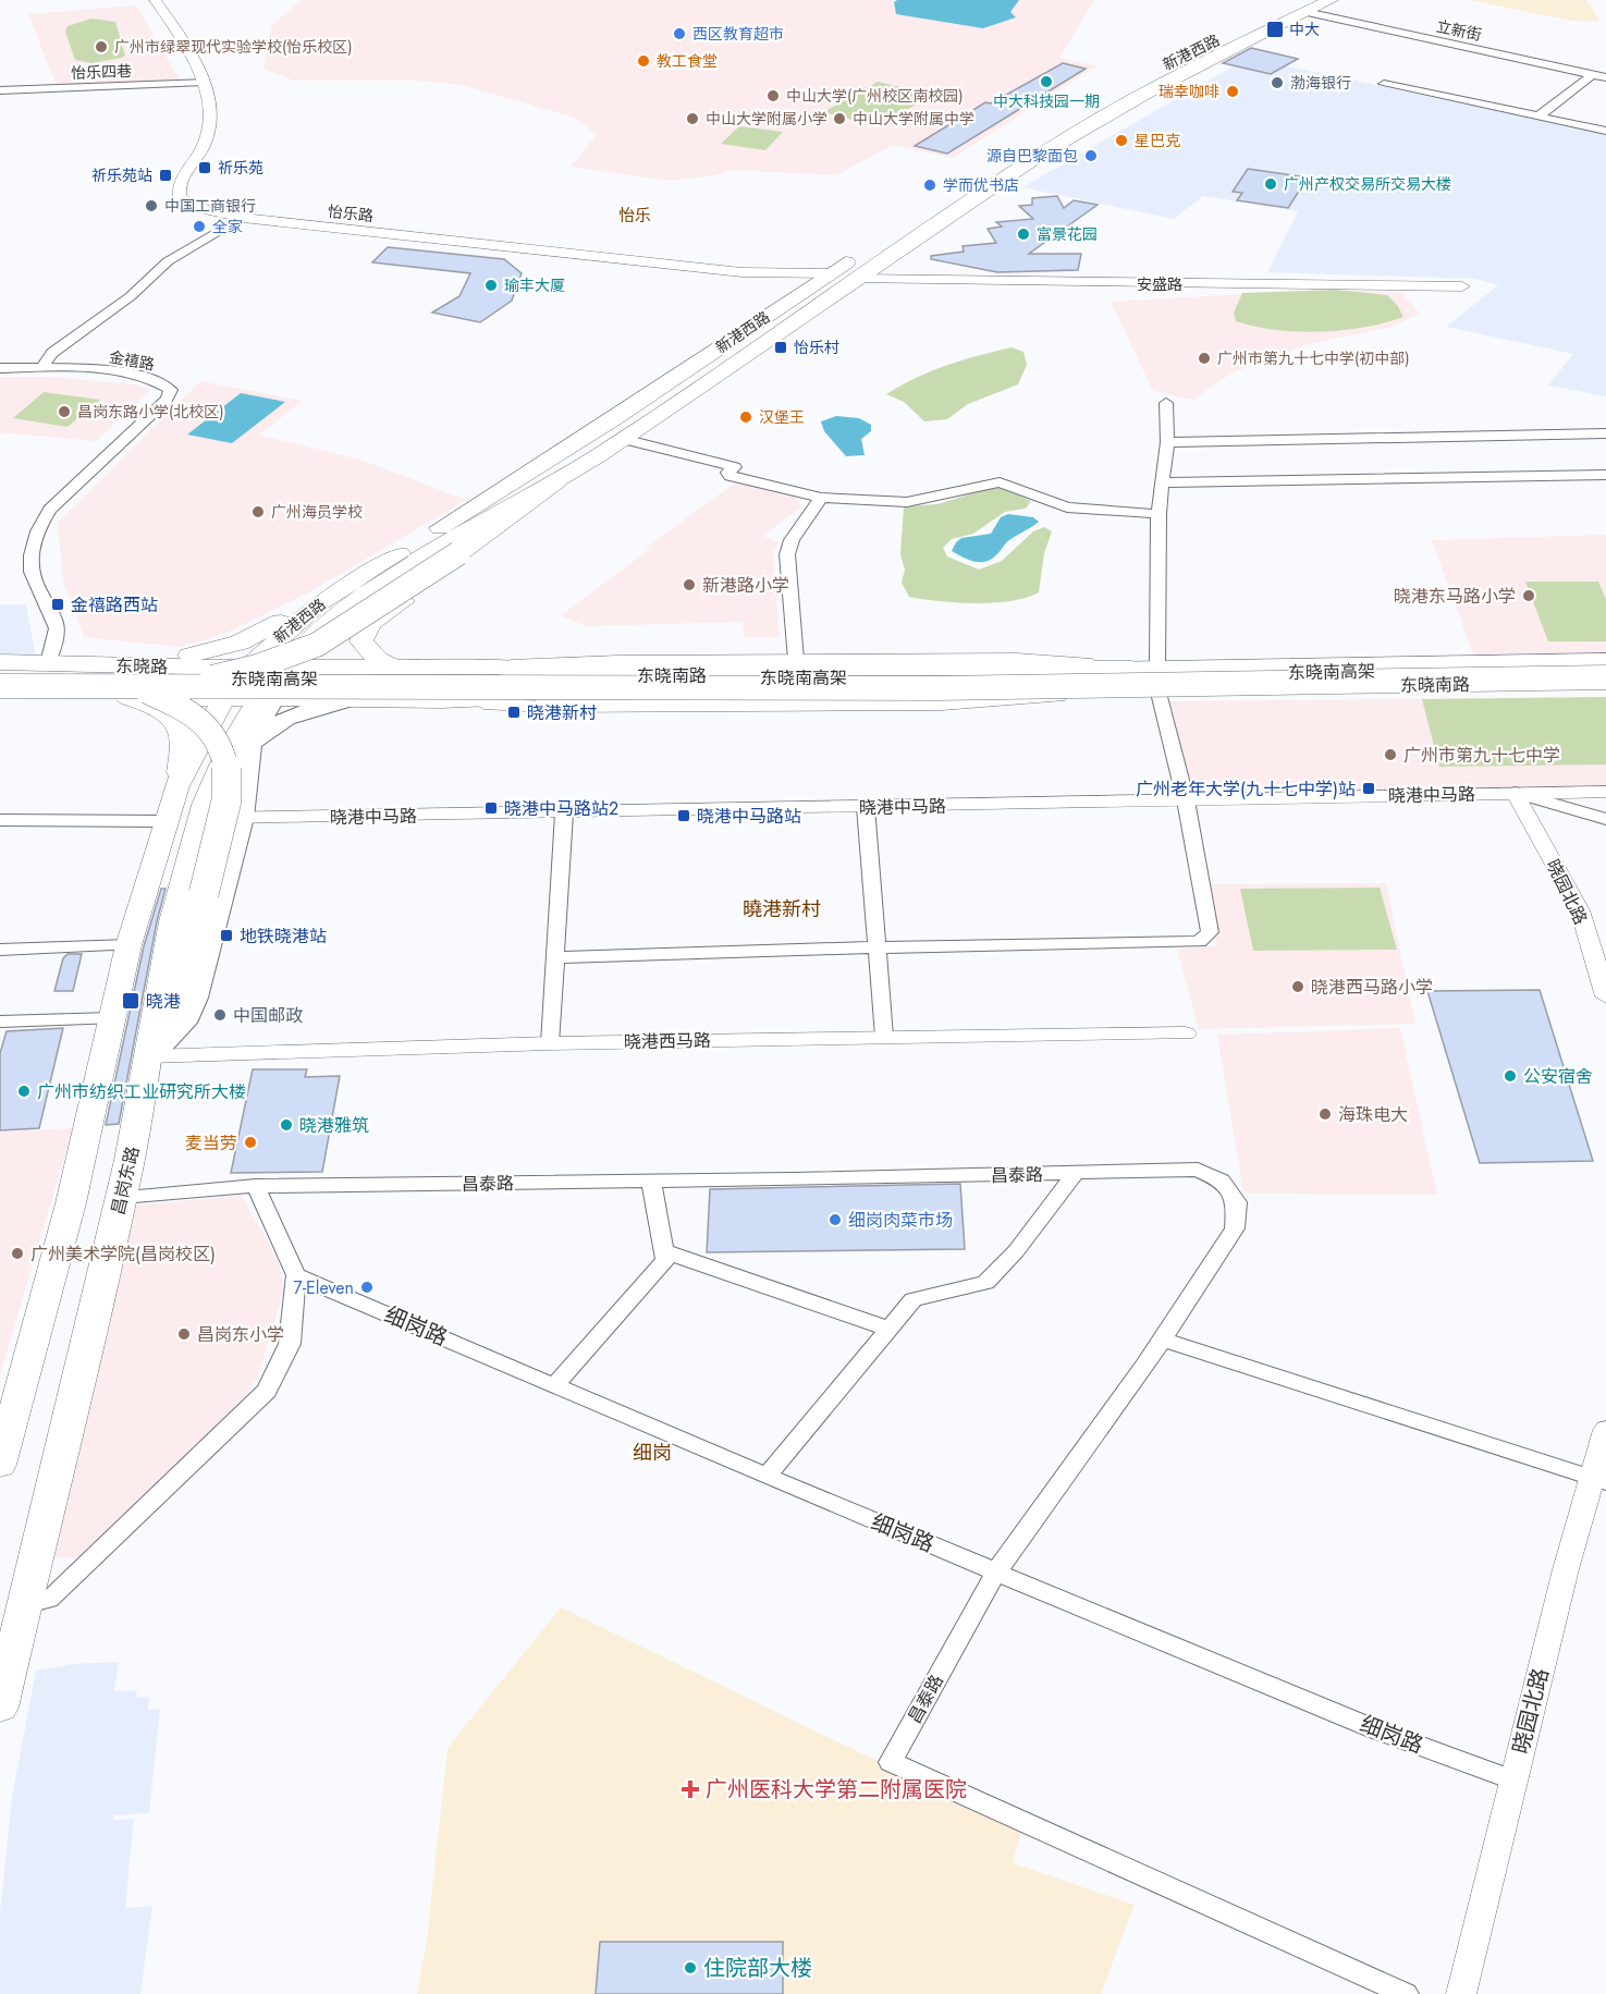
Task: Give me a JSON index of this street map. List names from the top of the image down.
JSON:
{
  "streets": {
    "highway": ["东晓南高架"],
    "main road": [
      "新港西路",
      "东晓路",
      "东晓南路",
      "昌岗东路"
    ],
    "street": [
      "立新街",
      "怡乐四巷",
      "怡乐路",
      "安盛路",
      "金禧路",
      "晓港中马路",
      "晓园北路",
      "晓港西马路",
      "昌泰路",
      "细岗路"
    ]
  },
  "crossings": [
    ["立新街", "新港西路"],
    ["新港西路", "安盛路"],
    ["新港西路", "东晓路"],
    ["新港西路", "东晓南高架"],
    ["新港西路", "东晓南路"],
    ["新港西路", "昌岗东路"],
    ["怡乐四巷", "怡乐路"],
    ["金禧路", "东晓路"],
    ["东晓路", "东晓南高架"],
    ["东晓路", "东晓南路"],
    ["东晓路", "昌岗东路"],
    ["东晓南高架", "东晓南路"],
    ["东晓南高架", "昌岗东路"],
    ["东晓南路", "昌岗东路"],
    ["晓港中马路", "晓园北路"],
    ["晓港中马路", "昌岗东路"],
    ["晓园北路", "细岗路"],
    ["晓港西马路", "昌岗东路"],
    ["昌泰路", "昌岗东路"],
    ["昌泰路", "细岗路"]
  ],
  "districts": ["怡乐", "曉港新村", "细岗"],
  "places": {
    "transit": [
      "中大",
      "祈乐苑",
      "祈乐苑站",
      "怡乐村",
      "金禧路西站",
      "晓港新村",
      "广州老年大学(九十七中学)站",
      "晓港中马路站2",
      "晓港中马路站",
      "地铁晓港站",
      "晓港"
    ],
    "other": [
      "西区教育超市",
      "广州市绿翠现代实验学校(怡乐校区)",
      "教工食堂",
      "中大科技园一期",
      "渤海银行",
      "瑞幸咖啡",
      "中山大学(广州校区南校园)",
      "中山大学附属小学",
      "中山大学附属中学",
      "星巴克",
      "源自巴黎面包",
      "广州产权交易所交易大楼",
      "学而优书店",
      "中国工商银行",
      "全家",
      "富景花园",
      "瑜丰大厦",
      "广州市第九十七中学(初中部)",
      "昌岗东路小学(北校区)",
      "汉堡王",
      "广州海员学校",
      "新港路小学",
      "晓港东马路小学",
      "广州市第九十七中学",
      "晓港西马路小学",
      "中国邮政",
      "公安宿舍",
      "广州市纺织工业研究所大楼",
      "海珠电大",
      "晓港雅筑",
      "麦当劳",
      "细岗肉菜市场",
      "广州美术学院(昌岗校区)",
      "7-Eleven",
      "昌岗东小学",
      "住院部大楼"
    ],
    "health": ["广州医科大学第二附属医院"]
  }
}
